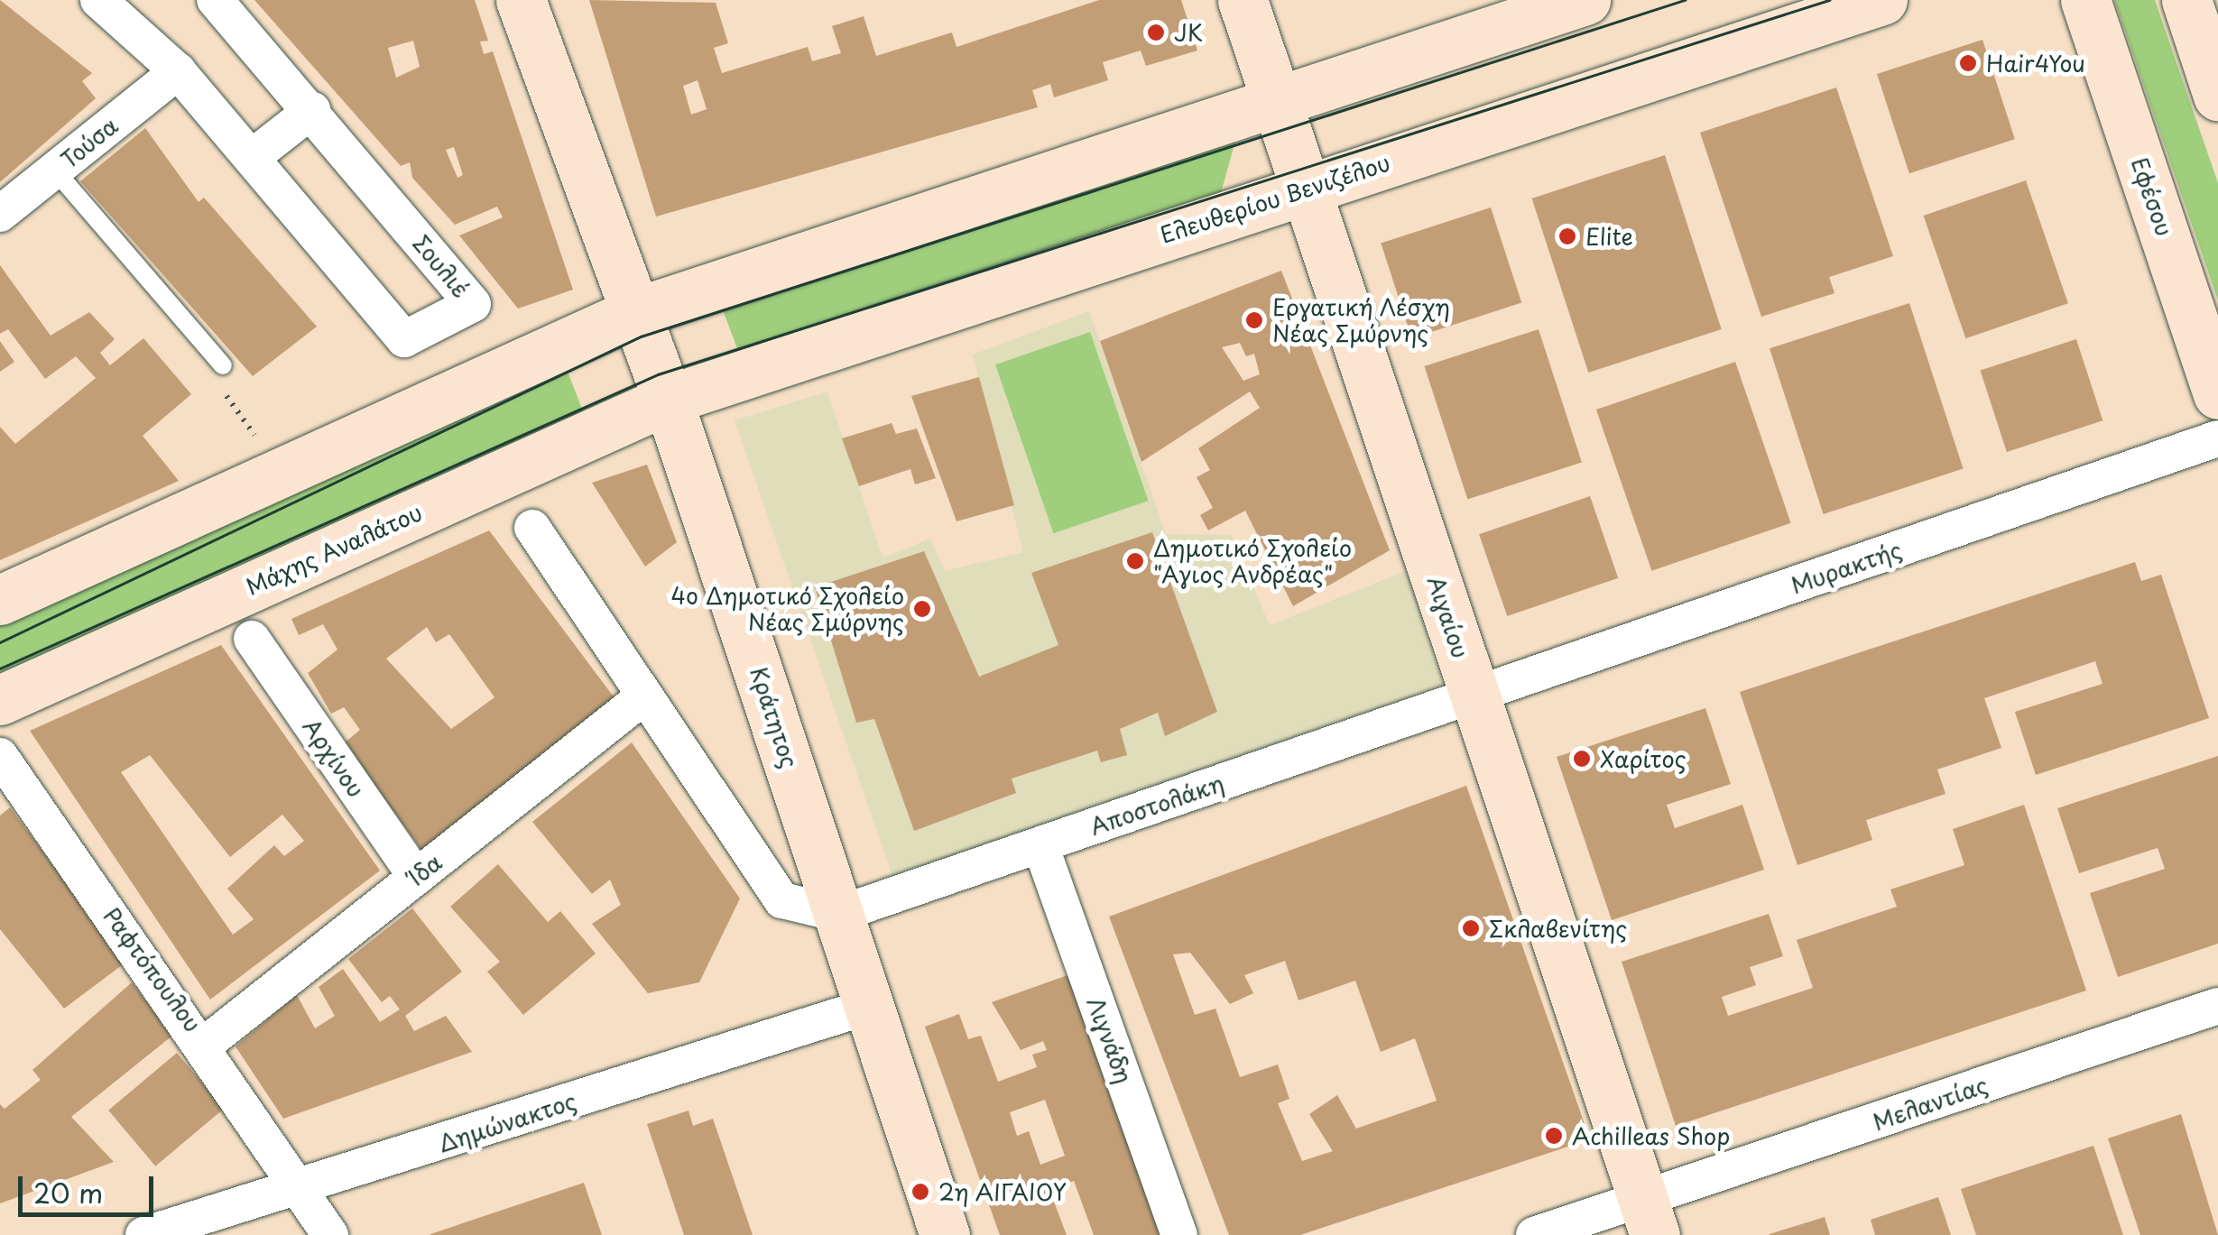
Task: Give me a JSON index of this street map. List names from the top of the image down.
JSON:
{
  "streets": {
    "main road": [
      "Εφέσου",
      "Ελευθερίου Βενιζέλου",
      "Μάχης Αναλάτου",
      "Αιγαίου",
      "Κράτητος"
    ],
    "street": [
      "Τούσα",
      "Σουλιέ",
      "Μυρακτής",
      "Αρχίνου",
      "Αποστολάκη",
      "Ίδα",
      "Ραφτόπουλου",
      "Λιγνάδη",
      "Μελαντίας",
      "Δημώνακτος"
    ]
  },
  "crossings": [
    ["Τούσα", "Σουλιέ"],
    ["Ελευθερίου Βενιζέλου", "Μάχης Αναλάτου"],
    ["Ελευθερίου Βενιζέλου", "Αιγαίου"],
    ["Ελευθερίου Βενιζέλου", "Κράτητος"],
    ["Μάχης Αναλάτου", "Κράτητος"],
    ["Μυρακτής", "Αιγαίου"],
    ["Μυρακτής", "Αποστολάκη"],
    ["Αιγαίου", "Αποστολάκη"],
    ["Αιγαίου", "Μελαντίας"],
    ["Κράτητος", "Αποστολάκη"],
    ["Κράτητος", "Δημώνακτος"],
    ["Αρχίνου", "Ίδα"],
    ["Αποστολάκη", "Λιγνάδη"],
    ["Ίδα", "Ραφτόπουλου"],
    ["Ραφτόπουλου", "Δημώνακτος"]
  ],
  "places": [
    "JK",
    "Hair4You",
    "Elite",
    "Εργατική Λέσχη Νέας Σμύρνης",
    "Δημοτικό Σχολείο \"Αγιος Ανδρέας\"",
    "4o Δημοτικό Σχολείο Νέας Σμύρνης",
    "Χαρίτος",
    "Σκλαβενίτης",
    "Achilleas Shop",
    "2η ΑΙΓΑΙΟΥ"
  ],
  "scale_bar": "20 m"
}
